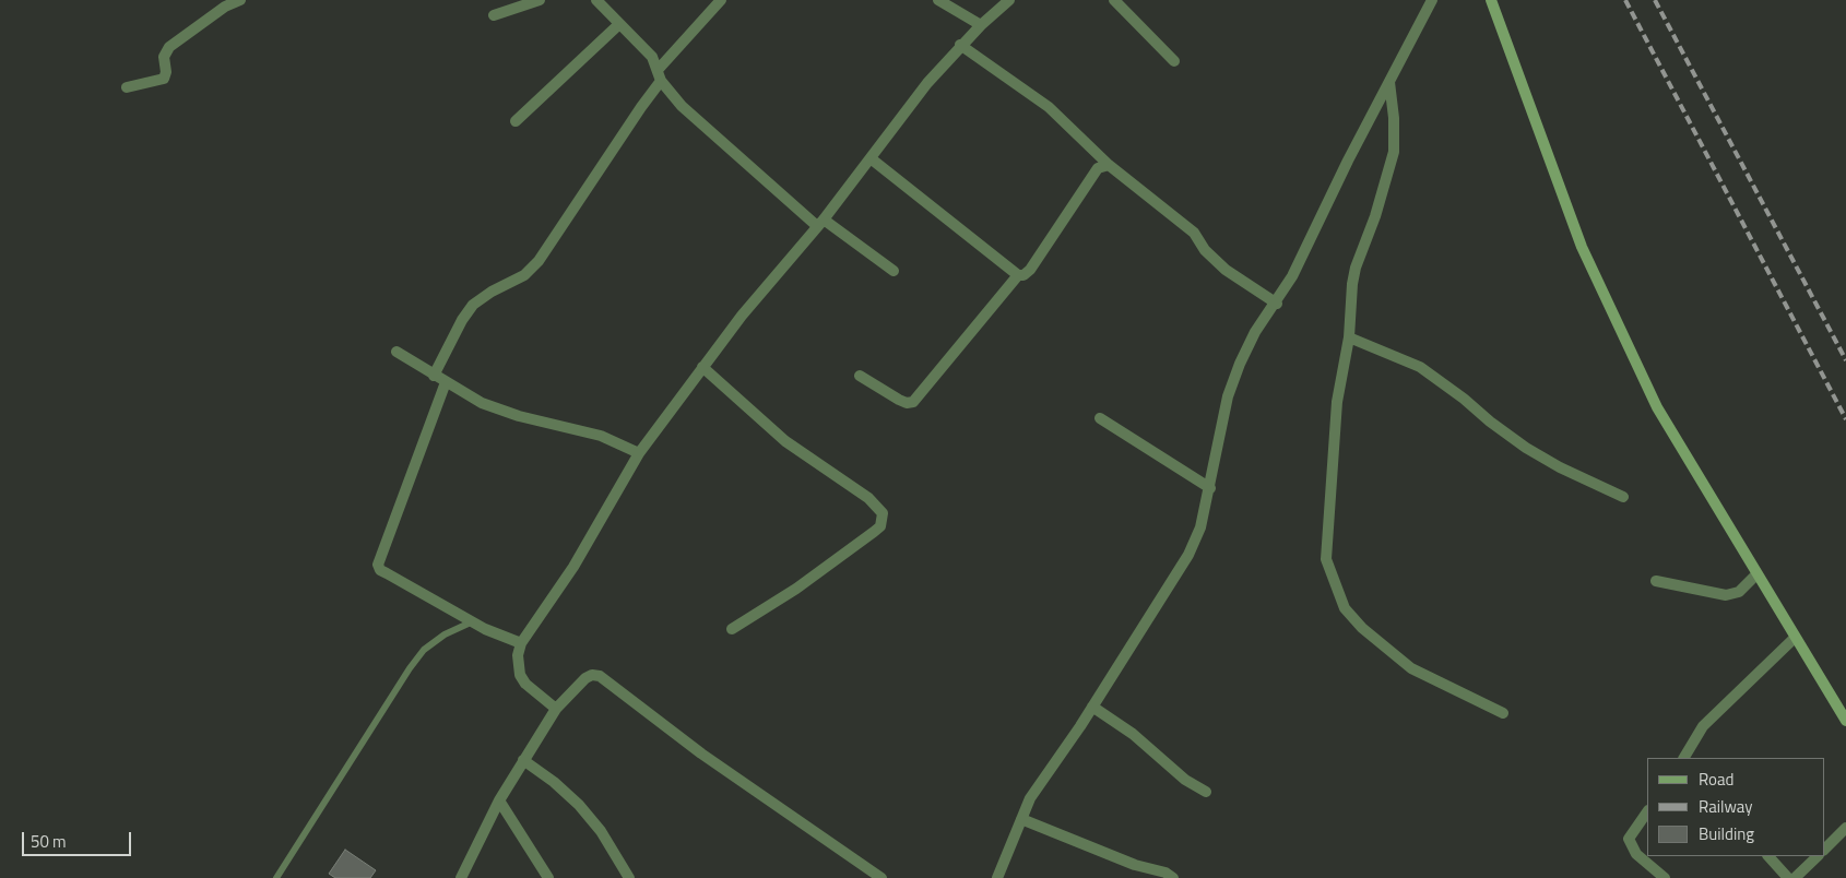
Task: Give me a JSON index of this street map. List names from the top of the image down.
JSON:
{
  "legend": ["Road", "Railway", "Building"],
  "scale_bar": "50 m"
}
